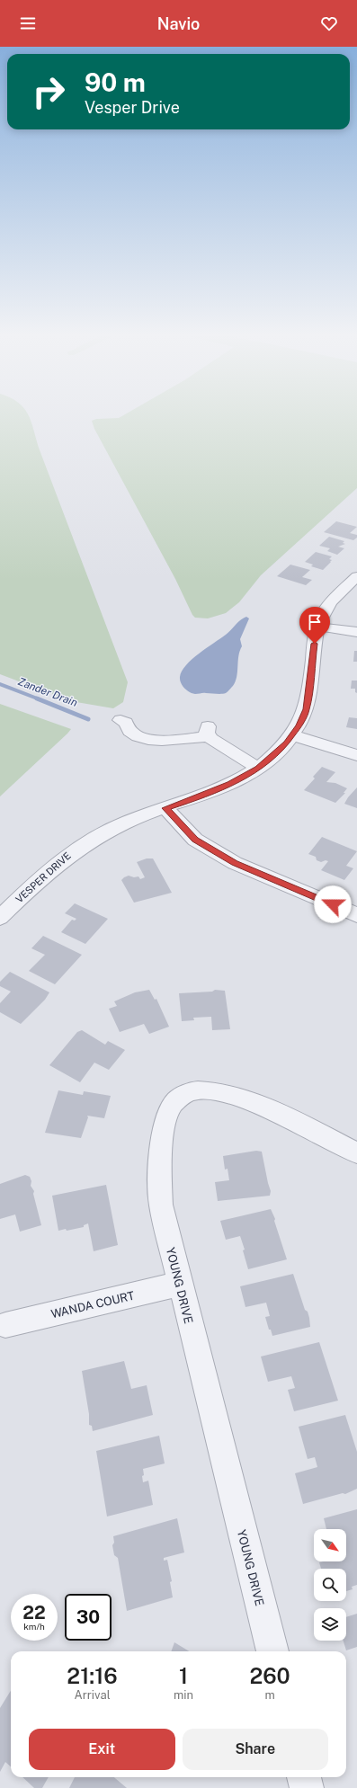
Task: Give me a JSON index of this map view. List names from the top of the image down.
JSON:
{
  "streets": {
    "street": ["VESPER DRIVE", "YOUNG DRIVE", "WANDA COURT"]
  },
  "crossings": [
    ["YOUNG DRIVE", "WANDA COURT"]
  ],
  "water": ["Zander Drain"],
  "north": "bottom right",
  "page": {
    "header": "Navio",
    "turn": ["90 m", "Vesper Drive"],
    "speed": "22 km/h",
    "limit": "30",
    "eta": [
      "21:16",
      "Arrival",
      "1",
      "min",
      "260",
      "m"
    ],
    "buttons": ["Exit", "Share"]
  }
}
